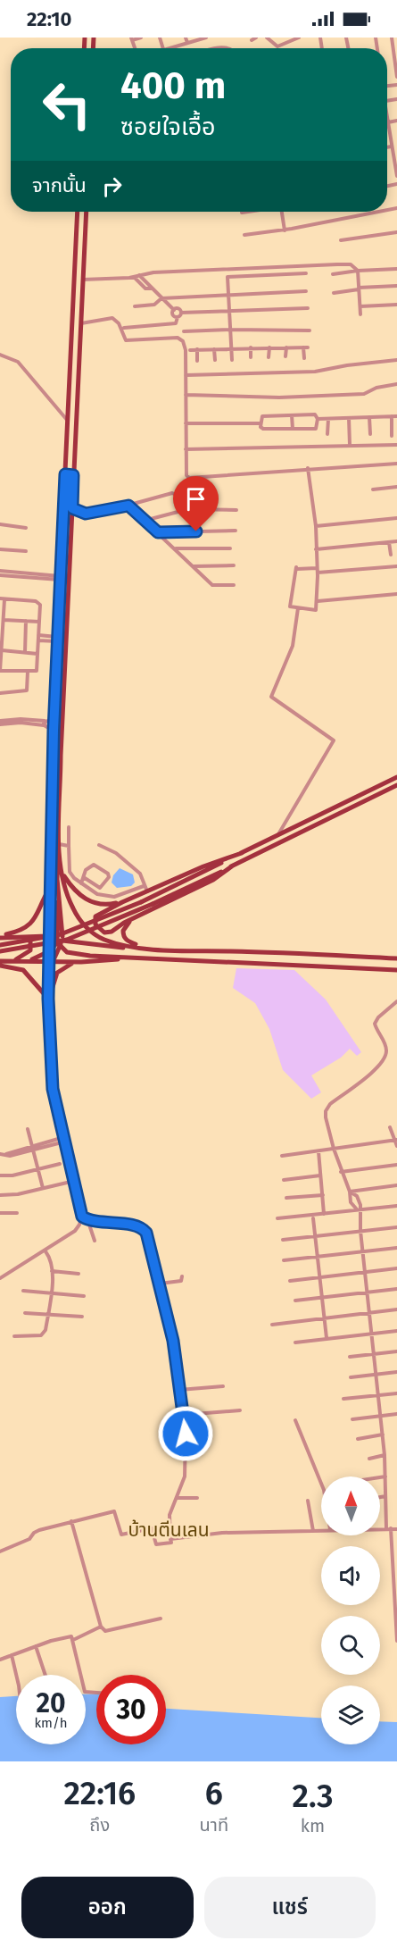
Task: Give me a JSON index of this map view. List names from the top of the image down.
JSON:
{
  "districts": ["บ้านตีนเลน"],
  "north": "top",
  "page": {
    "status": "22:10",
    "turn": ["400 m", "ซอยใจเอื้อ"],
    "then": "จากนั้น",
    "speed": "20 km/h",
    "limit": "30",
    "eta": [
      "22:16",
      "ถึง",
      "6",
      "นาที",
      "2.3",
      "km"
    ],
    "buttons": ["ออก", "แชร์"]
  }
}
